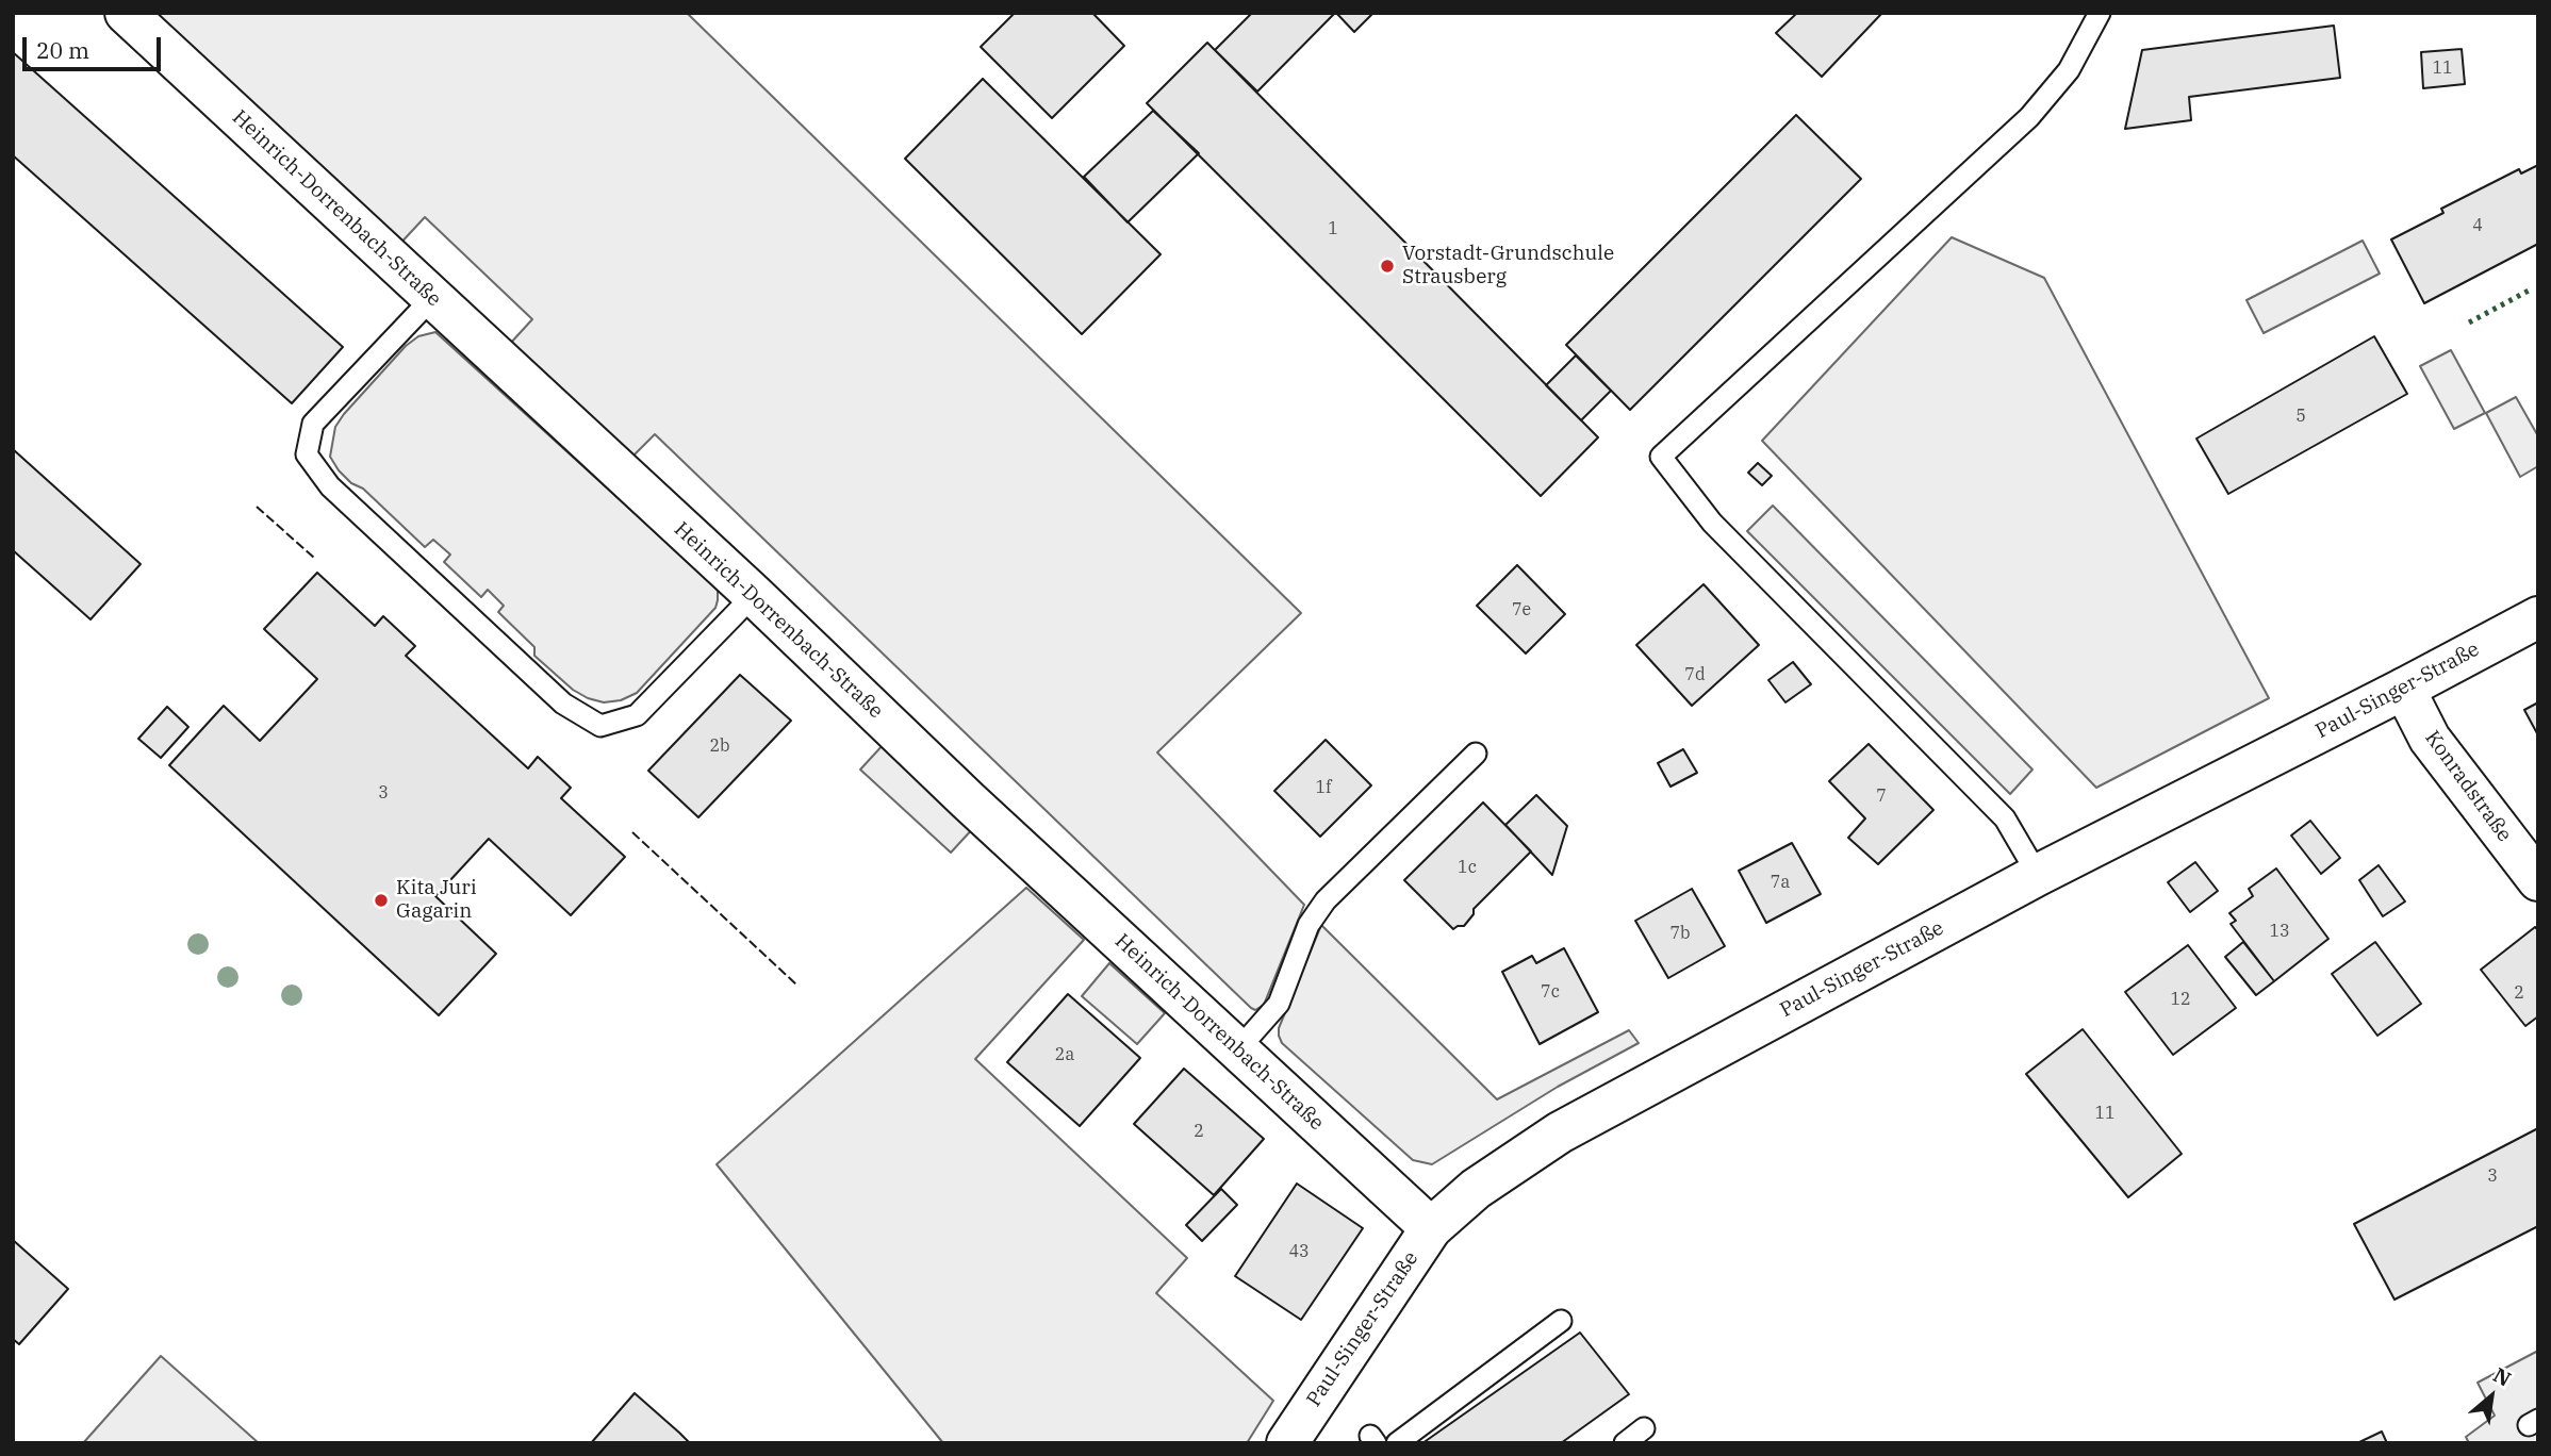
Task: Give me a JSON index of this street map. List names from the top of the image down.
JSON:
{
  "streets": {
    "street": ["Heinrich-Dorrenbach-Straße", "Paul-Singer-Straße", "Konradstraße"]
  },
  "crossings": [
    ["Heinrich-Dorrenbach-Straße", "Paul-Singer-Straße"],
    ["Paul-Singer-Straße", "Konradstraße"]
  ],
  "places": ["Vorstadt-Grundschule Strausberg", "Kita Juri Gagarin"],
  "house_numbers": [
    "11",
    "4",
    "1",
    "5",
    "7e",
    "7d",
    "2b",
    "1f",
    "3",
    "7",
    "1c",
    "7a",
    "13",
    "7b",
    "7c",
    "2",
    "12",
    "2a",
    "11",
    "2",
    "3",
    "43"
  ],
  "scale_bar": "20 m",
  "north": "top right"
}
